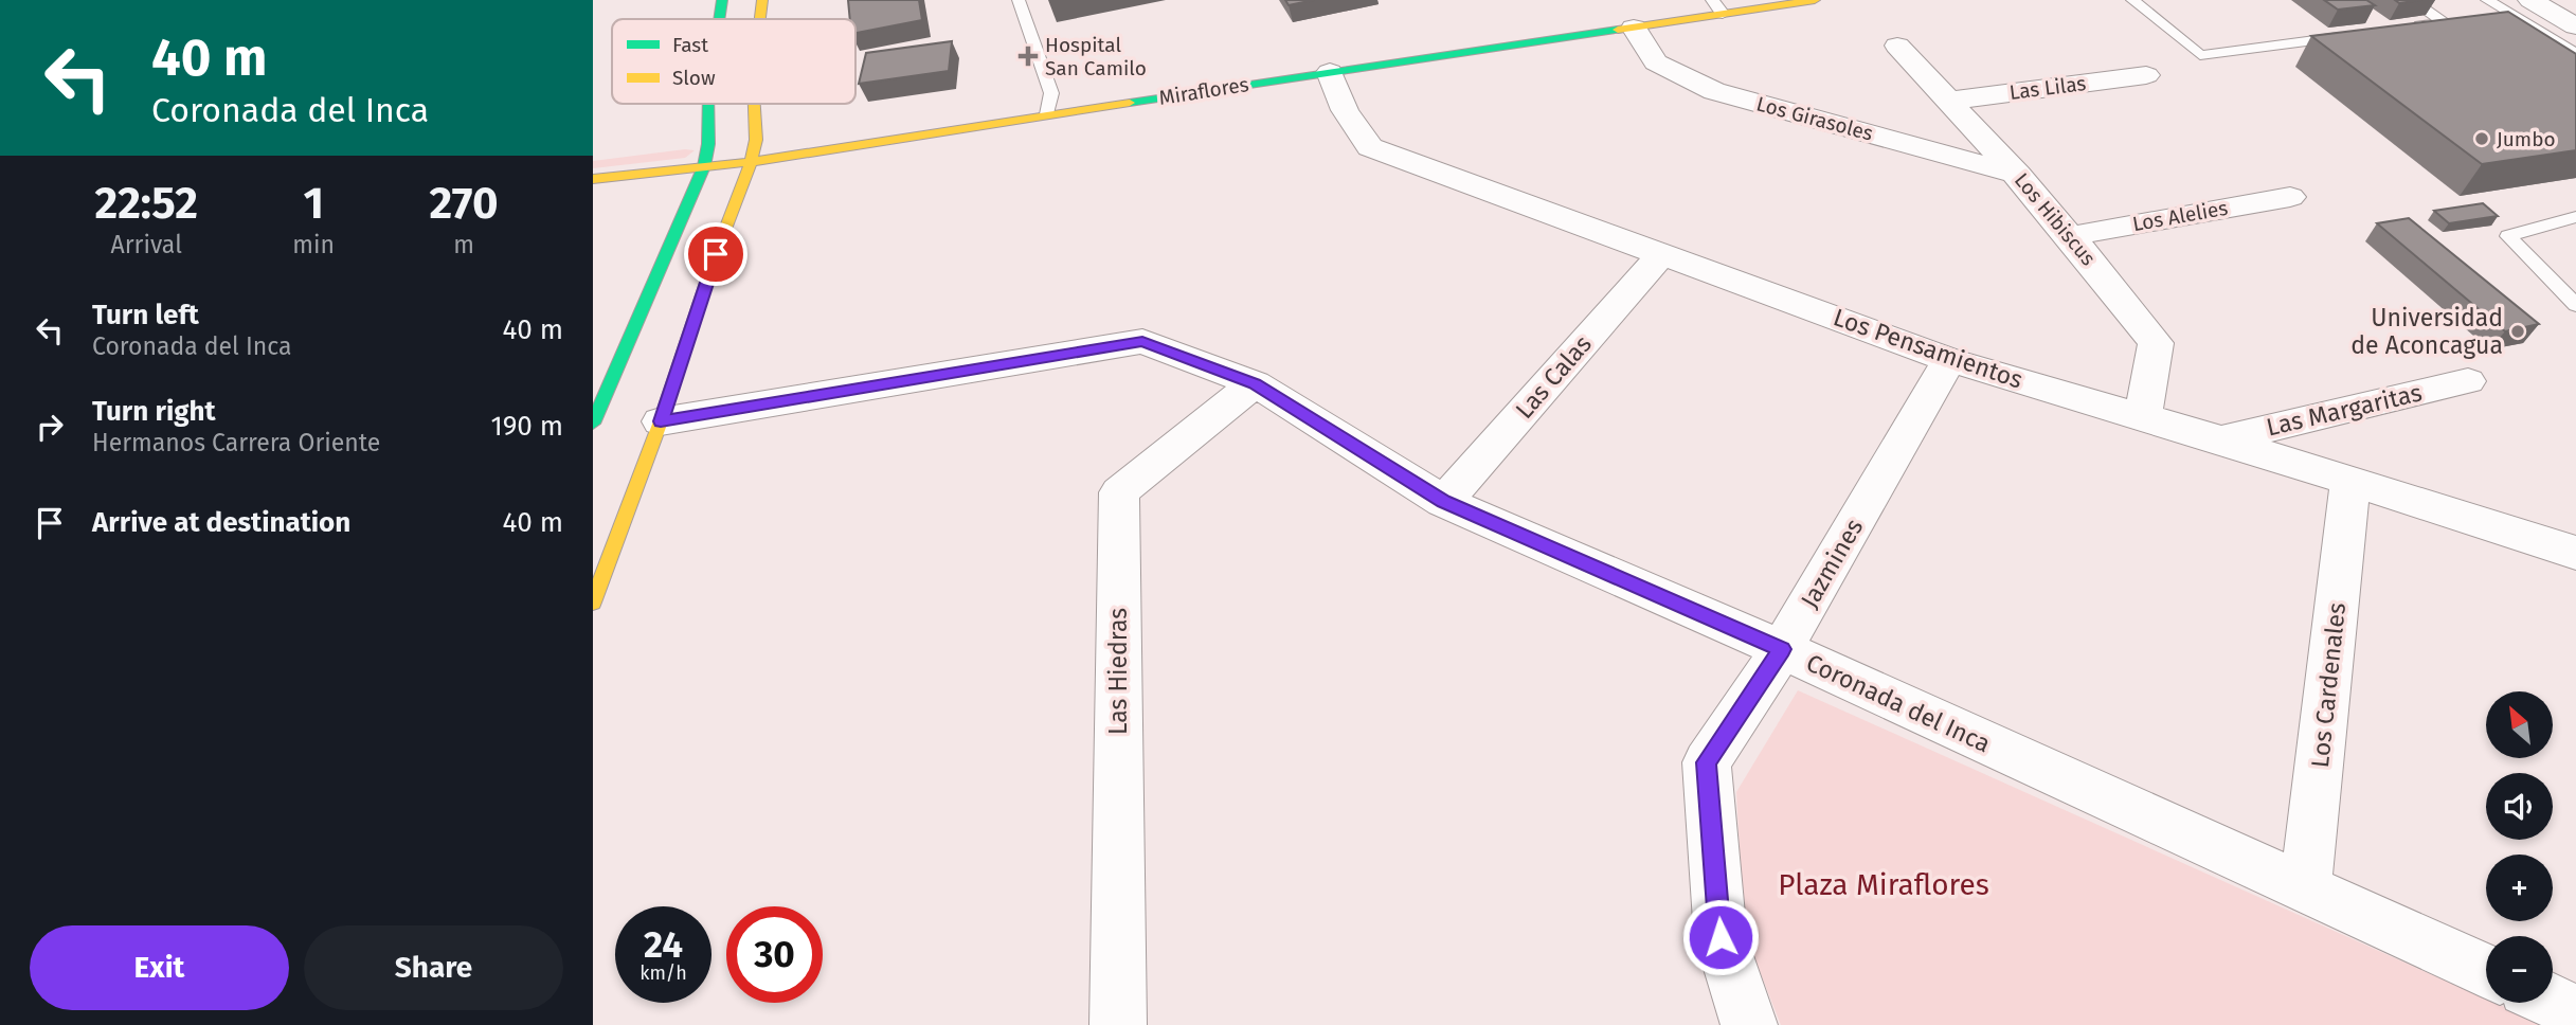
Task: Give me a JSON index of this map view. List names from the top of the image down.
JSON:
{
  "streets": {
    "street": [
      "Las Lilas",
      "Miraflores",
      "Los Girasoles",
      "Los Alelies",
      "Los Hibiscus",
      "Los Pensamientos",
      "Las Calas",
      "Las Margaritas",
      "Jazmines",
      "Las Hiedras",
      "Los Cardenales",
      "Coronada del Inca"
    ]
  },
  "crossings": [
    ["Las Lilas", "Los Hibiscus"],
    ["Miraflores", "Los Girasoles"],
    ["Miraflores", "Los Pensamientos"],
    ["Los Girasoles", "Los Hibiscus"],
    ["Los Alelies", "Los Hibiscus"],
    ["Los Hibiscus", "Los Pensamientos"],
    ["Los Pensamientos", "Las Calas"],
    ["Los Pensamientos", "Las Margaritas"],
    ["Los Pensamientos", "Jazmines"],
    ["Los Pensamientos", "Los Cardenales"],
    ["Las Calas", "Coronada del Inca"],
    ["Jazmines", "Coronada del Inca"],
    ["Las Hiedras", "Coronada del Inca"],
    ["Los Cardenales", "Coronada del Inca"]
  ],
  "parks": ["Plaza Miraflores"],
  "places": {
    "health": ["Hospital San Camilo"],
    "other": ["Jumbo", "Universidad de Aconcagua"]
  },
  "legend": ["Fast", "Slow"],
  "north": "top left",
  "page": {
    "turn": ["40 m", "Coronada del Inca"],
    "eta": [
      "22:52",
      "Arrival",
      "1",
      "min",
      "270",
      "m"
    ],
    "list": [
      {
        "name": "Turn left",
        "note": "Coronada del Inca",
        "value": "40 m"
      },
      {
        "name": "Turn right",
        "note": "Hermanos Carrera Oriente",
        "value": "190 m"
      },
      {
        "name": "Arrive at destination",
        "value": "40 m"
      }
    ],
    "map_buttons": ["+", "−"],
    "speed": "24 km/h",
    "limit": "30",
    "buttons": ["Exit", "Share"]
  }
}
